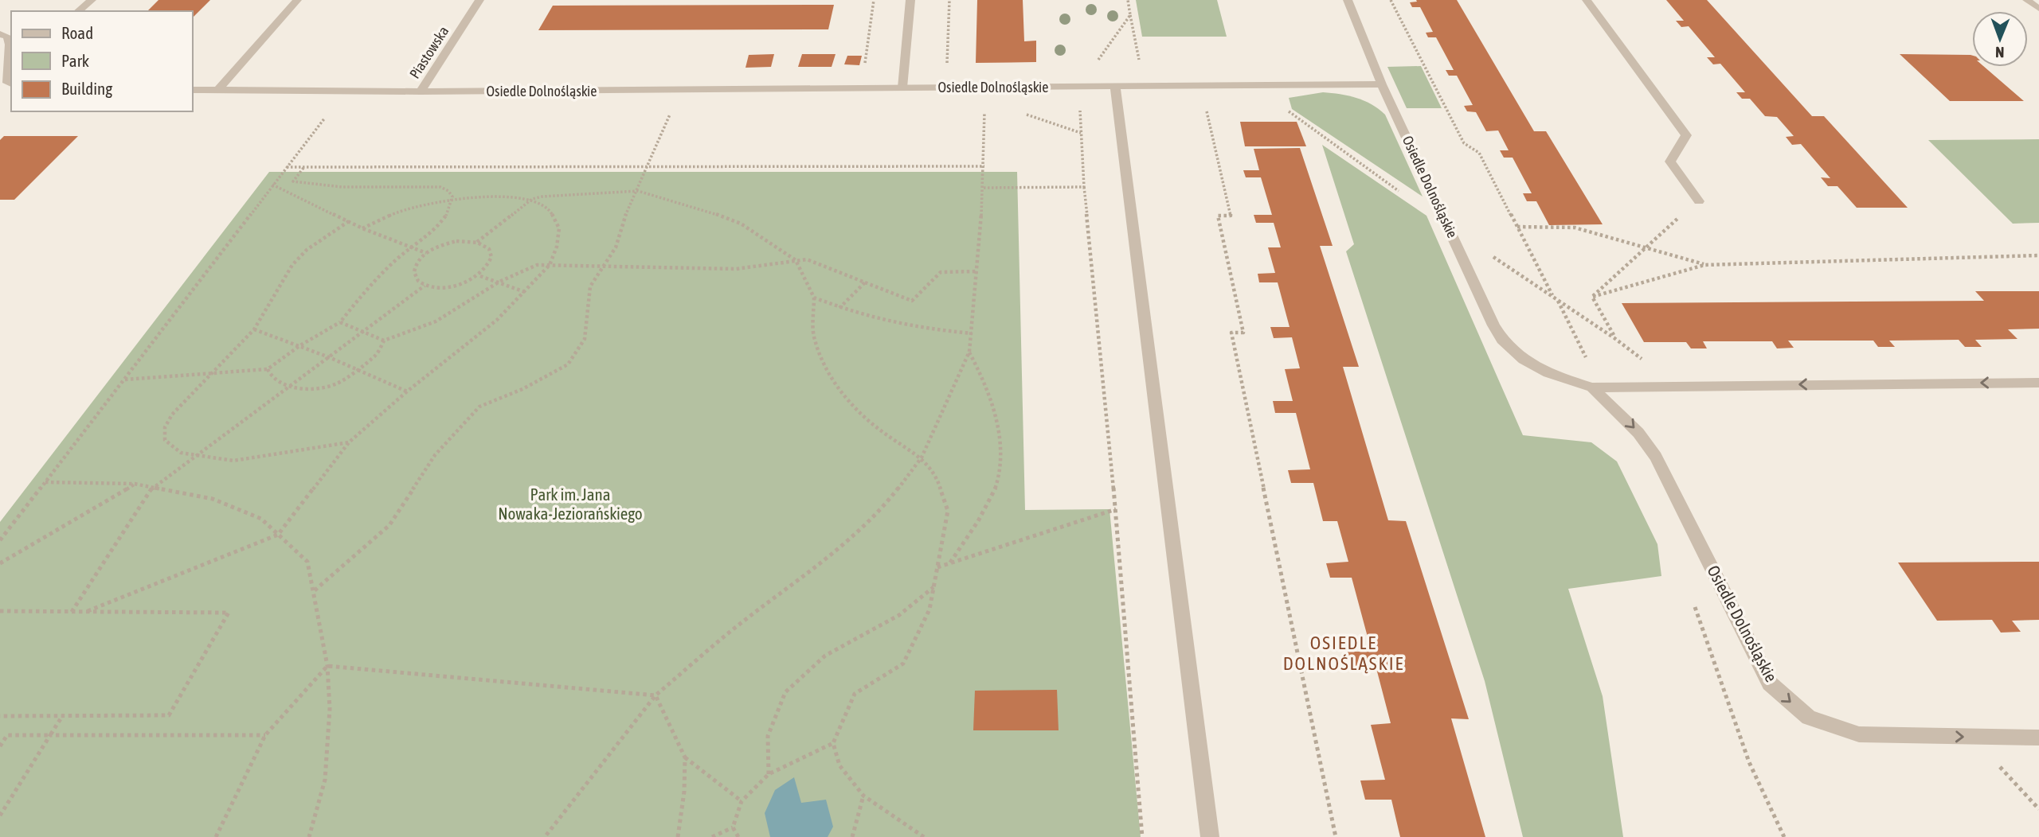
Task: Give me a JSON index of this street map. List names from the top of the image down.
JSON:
{
  "streets": {
    "street": ["Piastowska", "Osiedle Dolnośląskie"]
  },
  "crossings": [
    ["Piastowska", "Osiedle Dolnośląskie"]
  ],
  "districts": ["OSIEDLE DOLNOŚLĄSKIE"],
  "parks": ["Park im. Jana Nowaka-Jeziorańskiego"],
  "legend": ["Road", "Park", "Building"],
  "north": "bottom"
}
